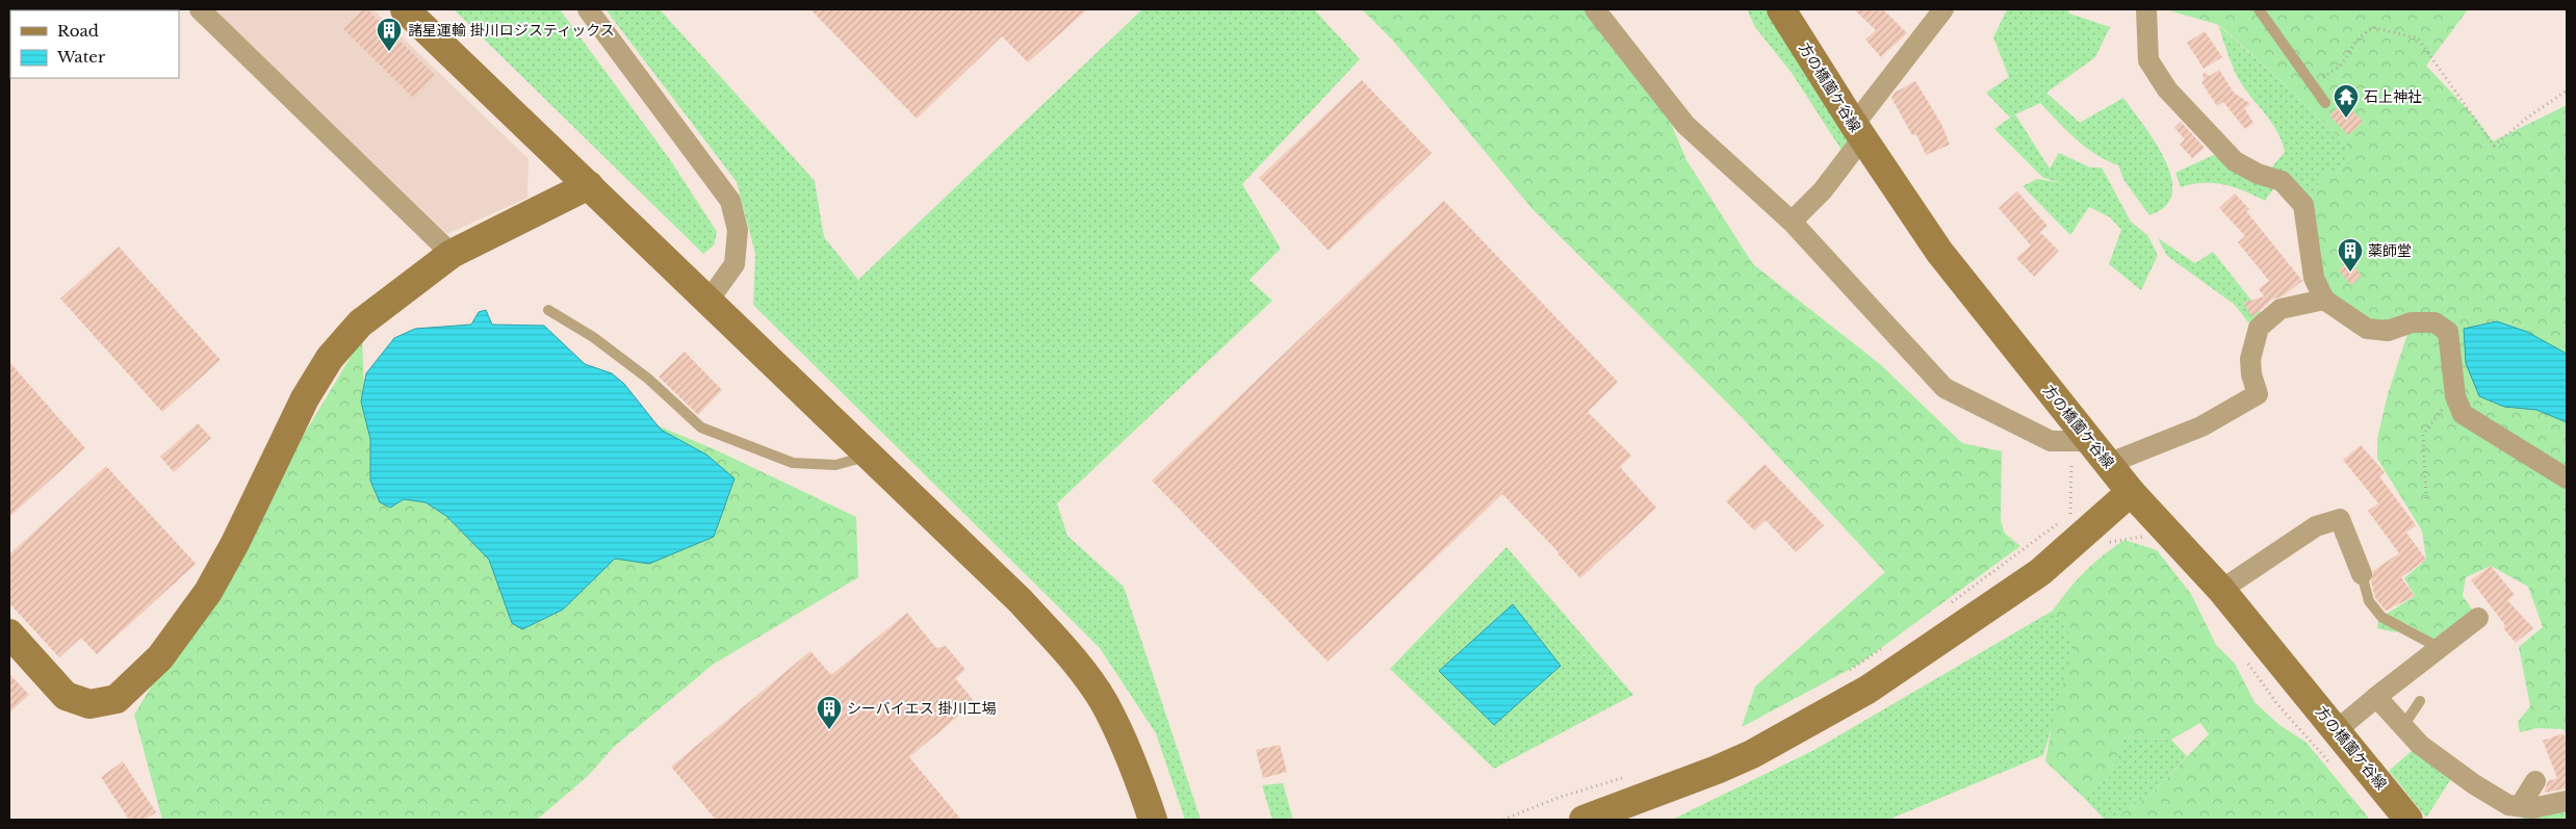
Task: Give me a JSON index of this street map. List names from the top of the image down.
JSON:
{
  "streets": {
    "street": ["方の橋薗ケ谷線"]
  },
  "places": {
    "building": ["諸星運輸 掛川ロジスティックス", "薬師堂", "シーバイエス 掛川工場"],
    "temple": ["石上神社"]
  },
  "legend": ["Road", "Water"]
}
